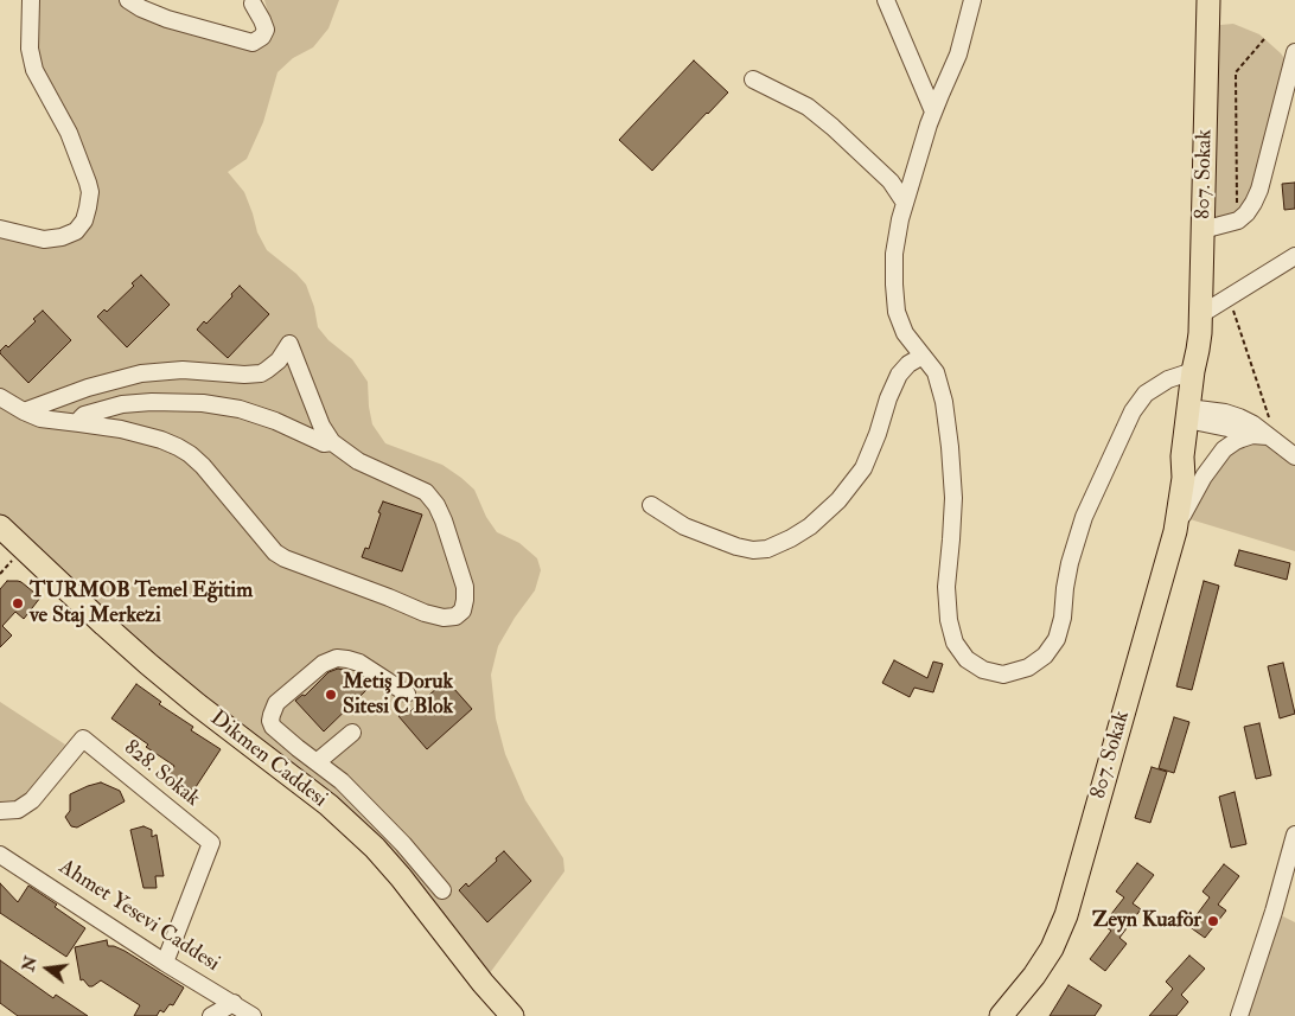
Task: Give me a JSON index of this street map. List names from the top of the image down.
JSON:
{
  "streets": {
    "main road": ["807. Sokak", "Dikmen Caddesi"],
    "street": ["828. Sokak", "Ahmet Yesevi Caddesi"]
  },
  "crossings": [
    ["828. Sokak", "Ahmet Yesevi Caddesi"]
  ],
  "places": ["TURMOB Temel Eğitim ve Staj Merkezi", "Metiş Doruk Sitesi C Blok", "Zeyn Kuaför"],
  "north": "left"
}
